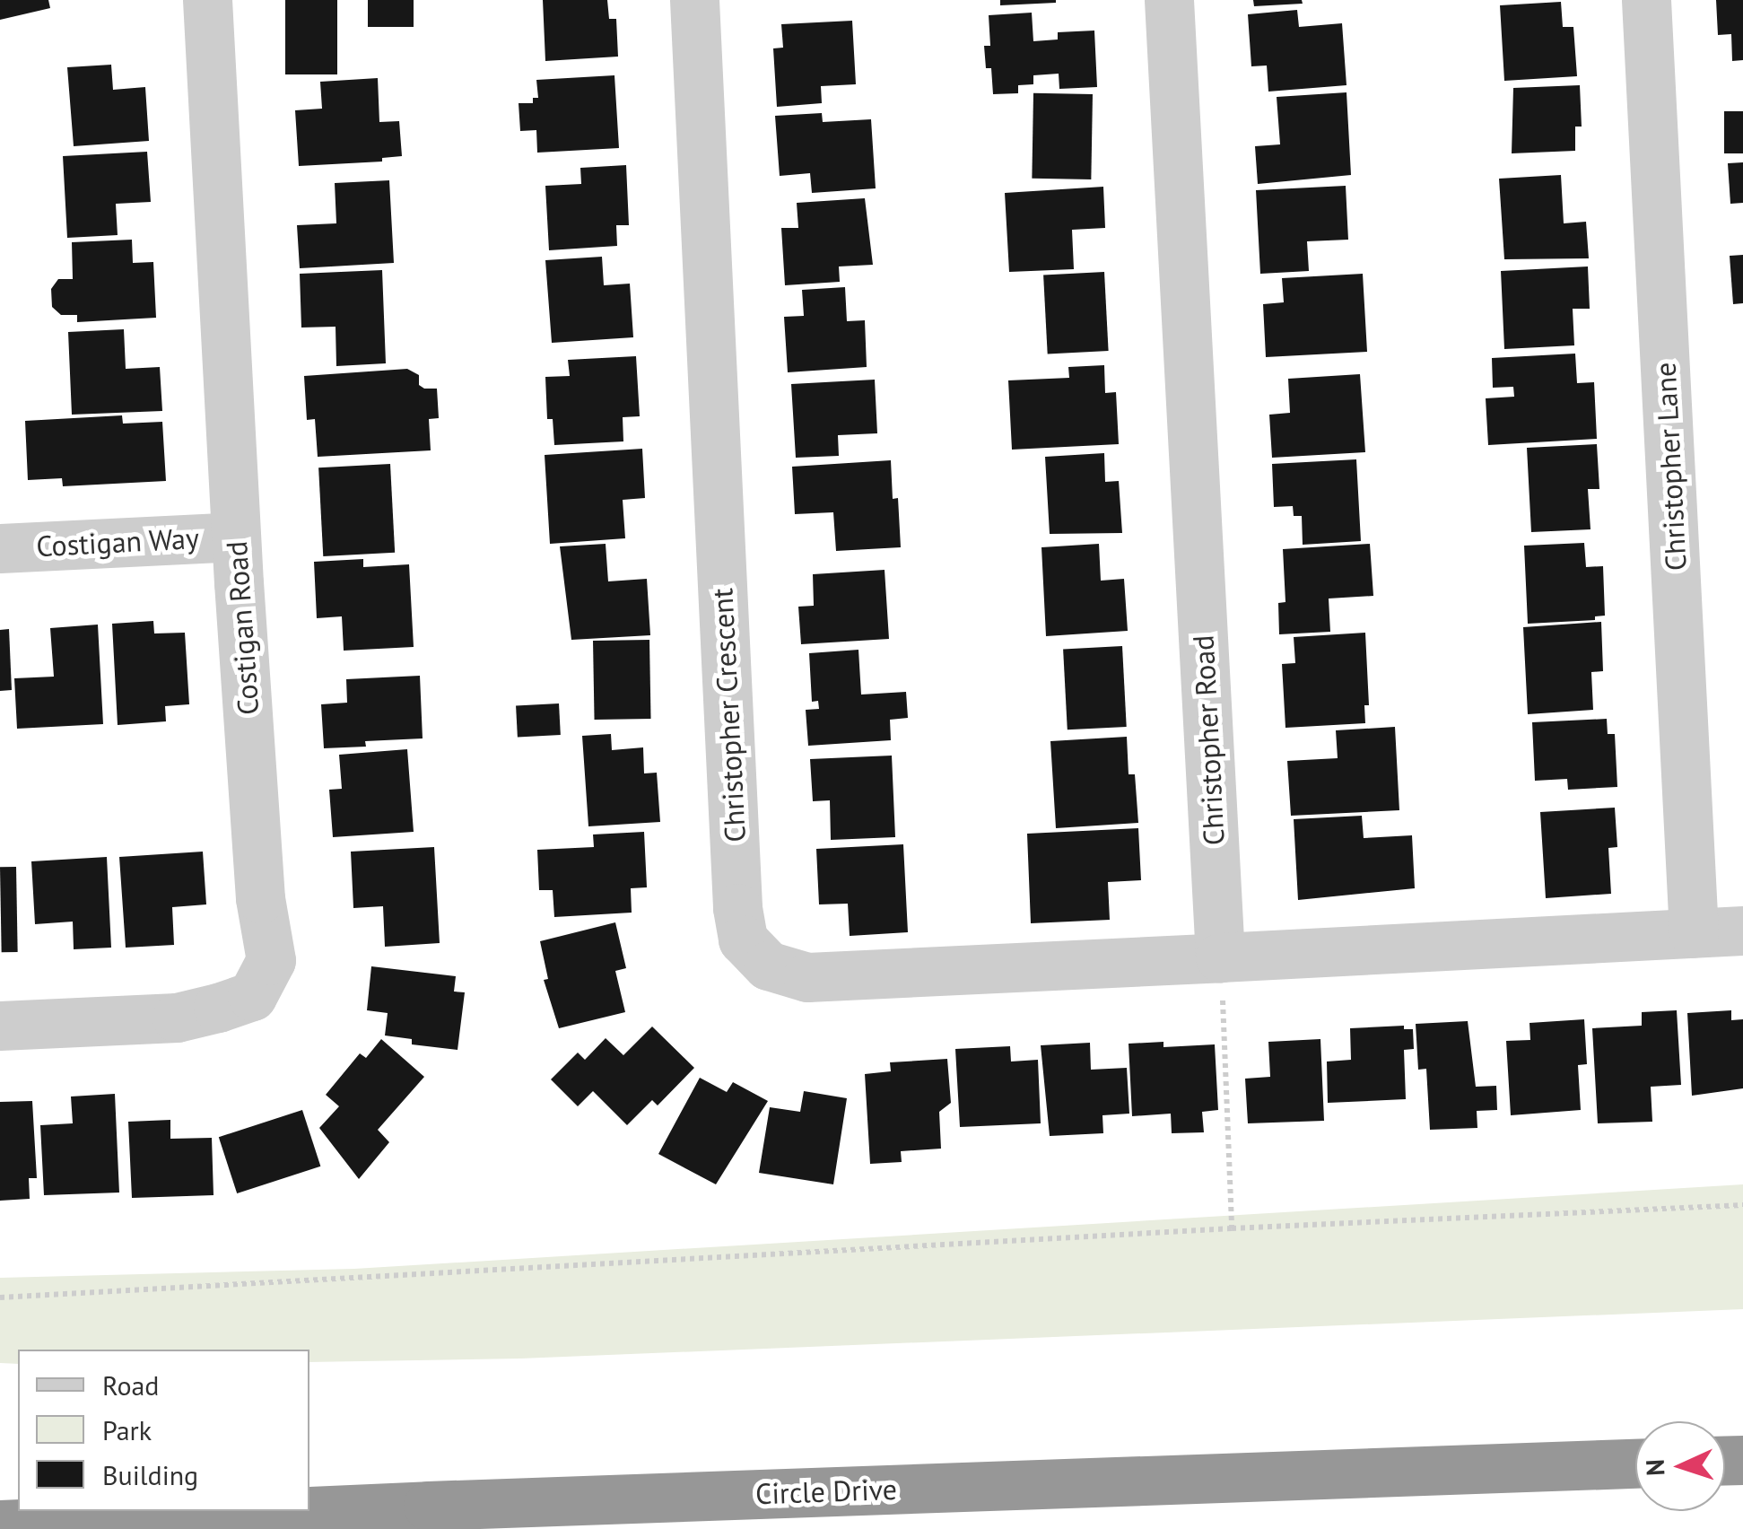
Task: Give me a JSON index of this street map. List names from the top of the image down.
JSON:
{
  "streets": {
    "highway": ["Circle Drive"],
    "street": [
      "Christopher Lane",
      "Costigan Way",
      "Costigan Road",
      "Christopher Crescent",
      "Christopher Road"
    ]
  },
  "crossings": [
    ["Costigan Way", "Costigan Road"],
    ["Christopher Crescent", "Christopher Road"]
  ],
  "legend": ["Road", "Park", "Building"],
  "north": "left"
}
